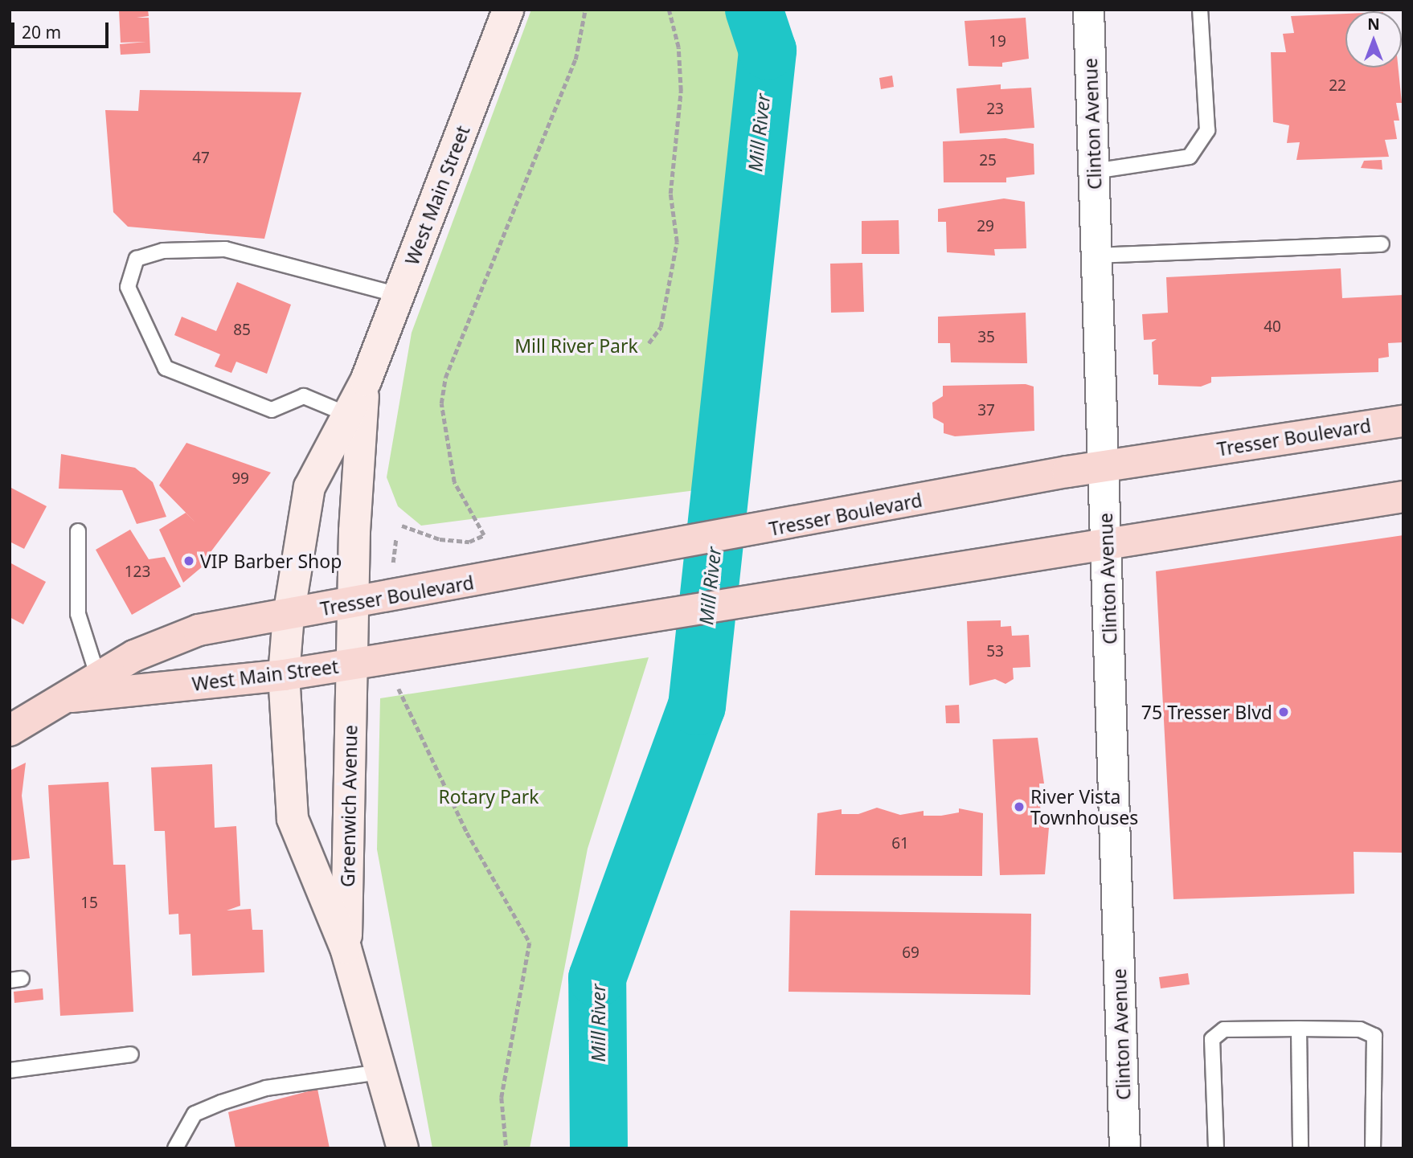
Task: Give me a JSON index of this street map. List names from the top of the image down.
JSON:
{
  "streets": {
    "main road": ["West Main Street", "Tresser Boulevard", "Greenwich Avenue"],
    "street": ["Clinton Avenue"]
  },
  "crossings": [
    ["Clinton Avenue", "Tresser Boulevard"],
    ["West Main Street", "Tresser Boulevard"],
    ["West Main Street", "Greenwich Avenue"],
    ["Tresser Boulevard", "Greenwich Avenue"]
  ],
  "water": ["Mill River"],
  "parks": ["Mill River Park", "Rotary Park"],
  "places": ["VIP Barber Shop", "75 Tresser Blvd", "River Vista Townhouses"],
  "house_numbers": [
    "19",
    "22",
    "23",
    "47",
    "25",
    "29",
    "40",
    "85",
    "35",
    "37",
    "99",
    "123",
    "53",
    "61",
    "15",
    "69"
  ],
  "scale_bar": "20 m",
  "north": "top"
}
